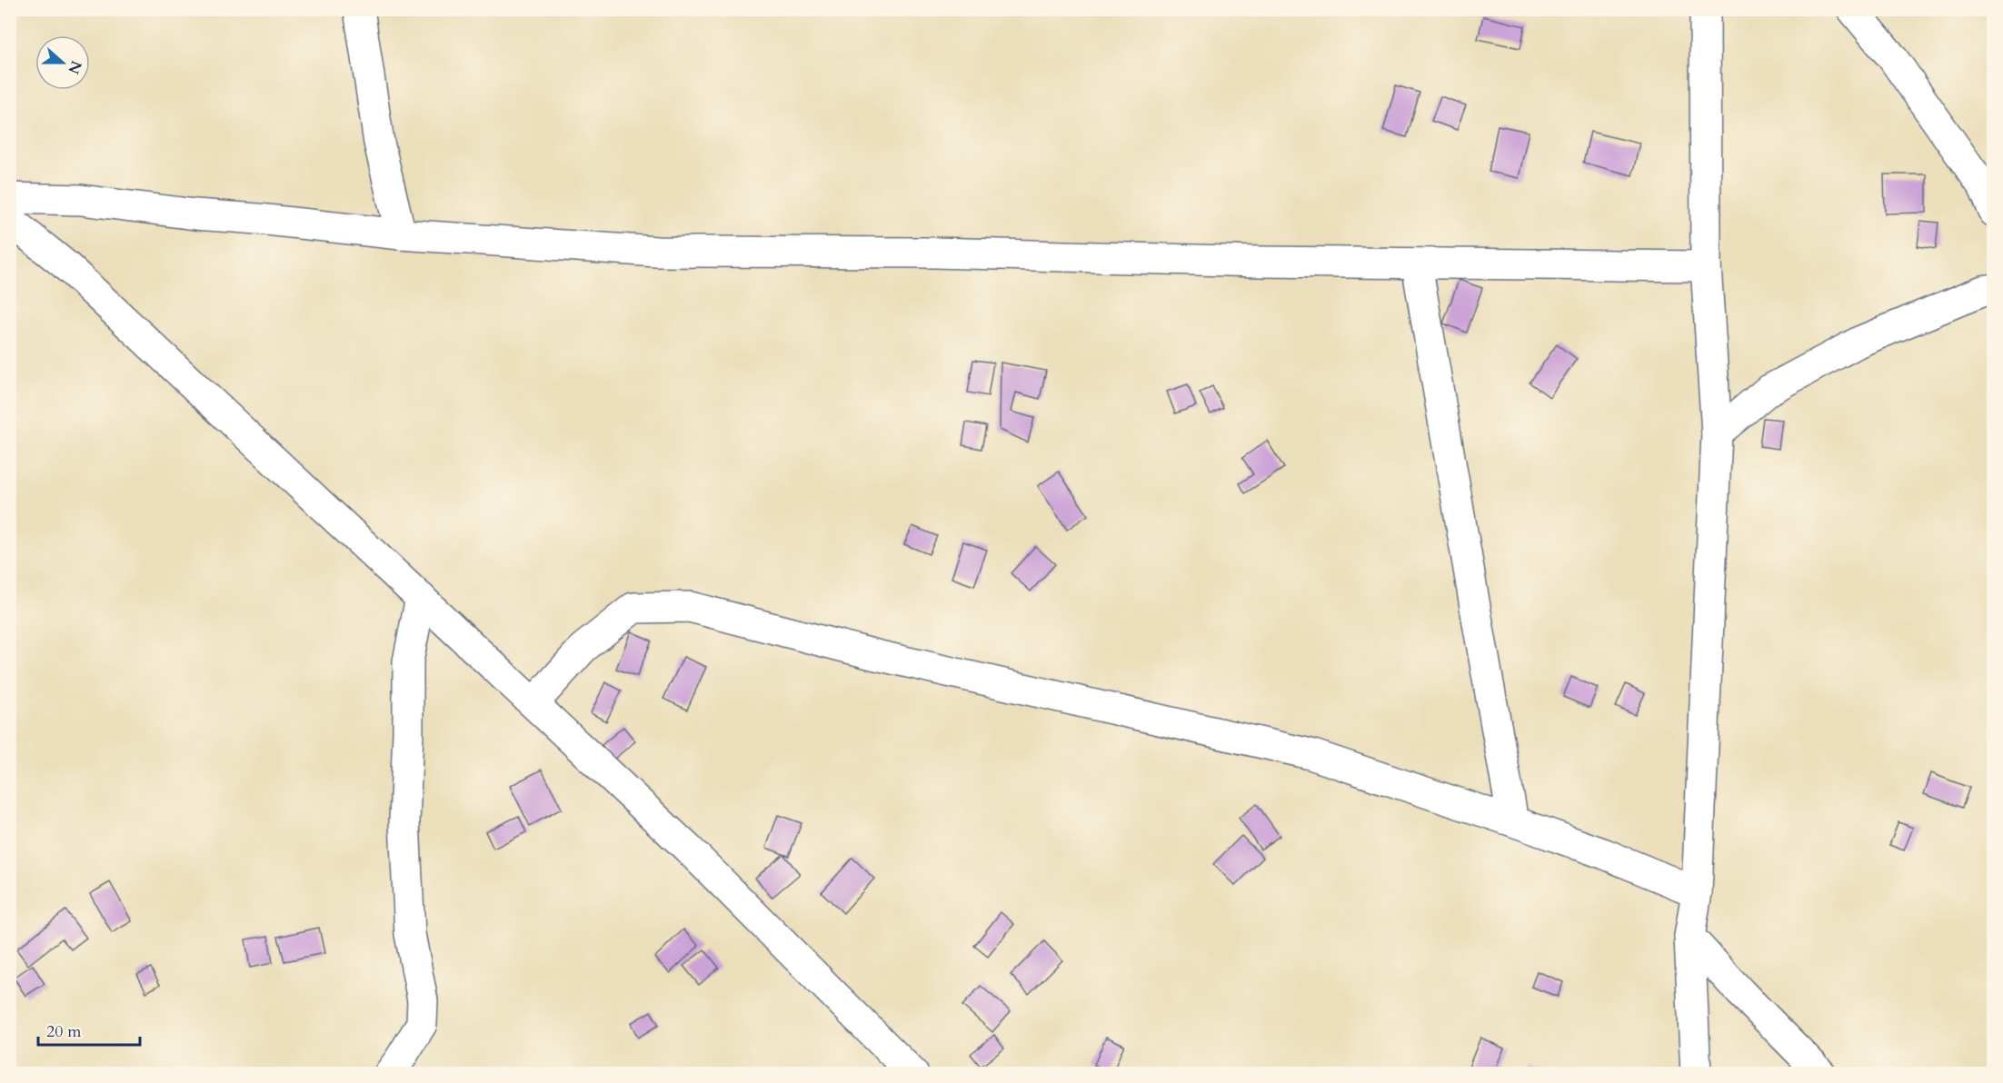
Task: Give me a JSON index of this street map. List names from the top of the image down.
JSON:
{
  "scale_bar": "20 m",
  "north": "right"
}
